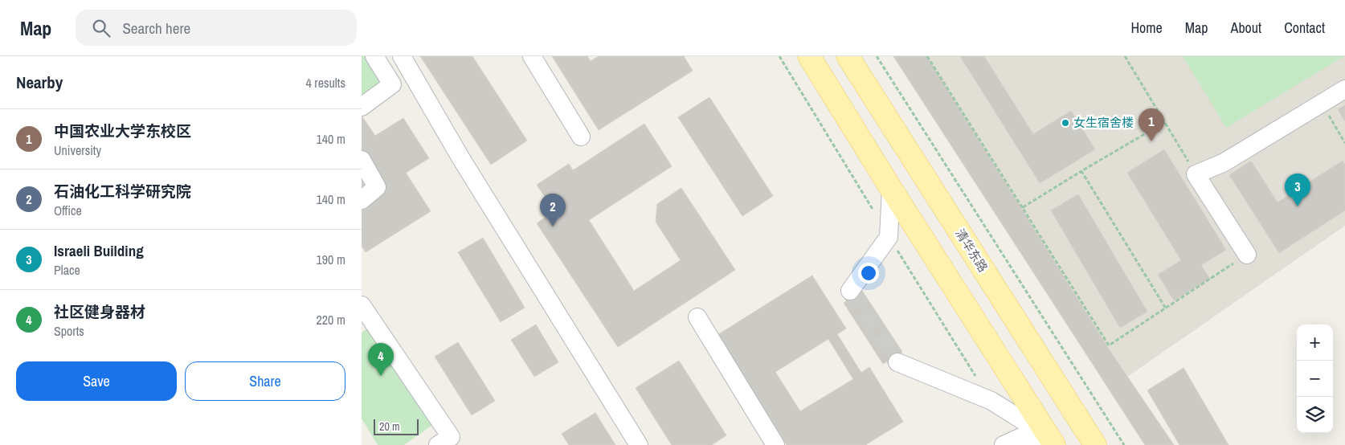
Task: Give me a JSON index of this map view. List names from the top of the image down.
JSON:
{
  "streets": {
    "main road": ["清华东路"]
  },
  "places": ["女生宿舍楼"],
  "scale_bar": "20 m",
  "page": {
    "header": "Map",
    "search": "Search here",
    "nav": [
      "Home",
      "Map",
      "About",
      "Contact"
    ],
    "heading": ["Nearby", "4 results"],
    "list": [
      {
        "mark": "1",
        "name": "中国农业大学东校区",
        "note": "University",
        "value": "140 m"
      },
      {
        "mark": "2",
        "name": "石油化工科学研究院",
        "note": "Office",
        "value": "140 m"
      },
      {
        "mark": "3",
        "name": "Israeli Building",
        "note": "Place",
        "value": "190 m"
      },
      {
        "mark": "4",
        "name": "社区健身器材",
        "note": "Sports",
        "value": "220 m"
      }
    ],
    "pins": [
      "1",
      "3",
      "2",
      "4"
    ],
    "map_buttons": ["+", "−"],
    "buttons": ["Save", "Share"],
    "scale": "20 m"
  }
}
